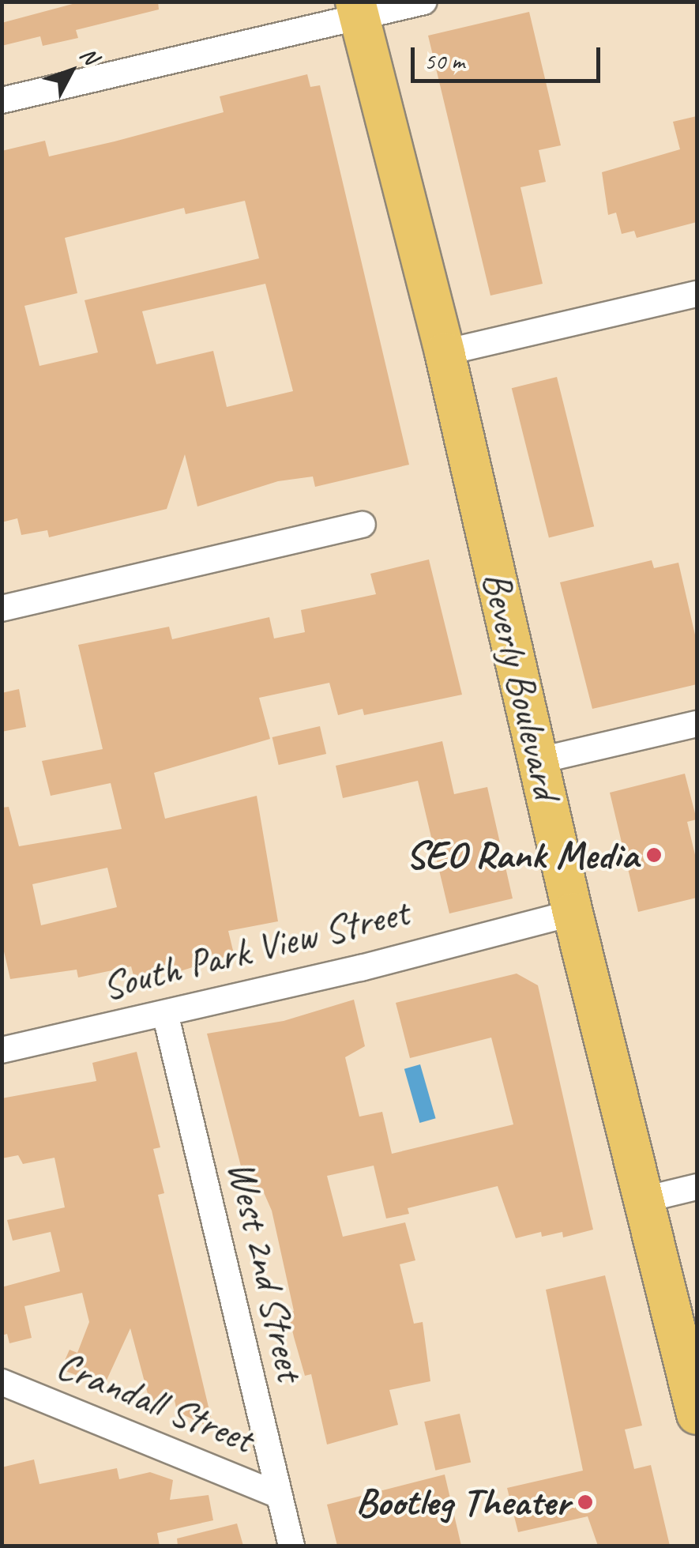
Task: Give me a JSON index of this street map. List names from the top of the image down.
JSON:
{
  "streets": {
    "main road": ["Beverly Boulevard"],
    "street": ["South Park View Street", "West 2nd Street", "Crandall Street"]
  },
  "crossings": [
    ["Beverly Boulevard", "South Park View Street"],
    ["South Park View Street", "West 2nd Street"],
    ["West 2nd Street", "Crandall Street"]
  ],
  "places": ["SEO Rank Media", "Bootleg Theater"],
  "scale_bar": "50 m",
  "north": "top right"
}
